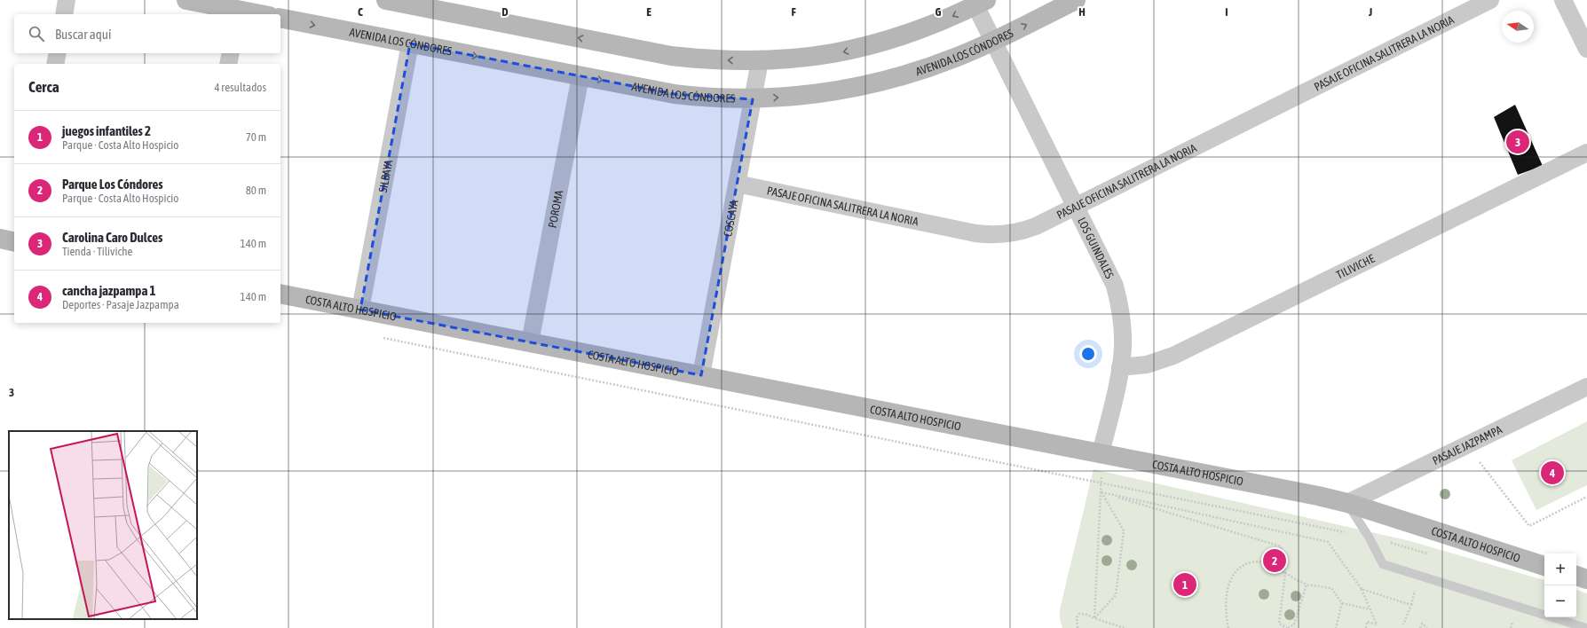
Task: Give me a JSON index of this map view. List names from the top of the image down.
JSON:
{
  "streets": {
    "street": [
      "AVENIDA LOS CÓNDORES",
      "PASAJE OFICINA SALITRERA LA NORIA",
      "SILBAYA",
      "POROMA",
      "COSCAYA",
      "LOS GUINDALES",
      "TILIVICHE",
      "COSTA ALTO HOSPICIO",
      "PASAJE JAZPAMPA"
    ]
  },
  "crossings": [
    ["AVENIDA LOS CÓNDORES", "SILBAYA"],
    ["AVENIDA LOS CÓNDORES", "POROMA"],
    ["AVENIDA LOS CÓNDORES", "COSCAYA"],
    ["AVENIDA LOS CÓNDORES", "LOS GUINDALES"],
    ["PASAJE OFICINA SALITRERA LA NORIA", "COSCAYA"],
    ["PASAJE OFICINA SALITRERA LA NORIA", "LOS GUINDALES"],
    ["SILBAYA", "COSTA ALTO HOSPICIO"],
    ["POROMA", "COSTA ALTO HOSPICIO"],
    ["COSCAYA", "COSTA ALTO HOSPICIO"],
    ["LOS GUINDALES", "TILIVICHE"],
    ["LOS GUINDALES", "COSTA ALTO HOSPICIO"],
    ["COSTA ALTO HOSPICIO", "PASAJE JAZPAMPA"]
  ],
  "north": "left",
  "page": {
    "search": "Buscar aquí",
    "heading": ["Cerca", "4 resultados"],
    "list": [
      {
        "mark": "1",
        "name": "juegos infantiles 2",
        "note": "Parque · Costa Alto Hospicio",
        "value": "70 m"
      },
      {
        "mark": "2",
        "name": "Parque Los Cóndores",
        "note": "Parque · Costa Alto Hospicio",
        "value": "80 m"
      },
      {
        "mark": "3",
        "name": "Carolina Caro Dulces",
        "note": "Tienda · Tiliviche",
        "value": "140 m"
      },
      {
        "mark": "4",
        "name": "cancha jazpampa 1",
        "note": "Deportes · Pasaje Jazpampa",
        "value": "140 m"
      }
    ],
    "pins": [
      "3",
      "4",
      "2",
      "1"
    ],
    "map_buttons": ["+", "−"]
  },
  "grid": {
    "columns": [
      "C",
      "D",
      "E",
      "F",
      "G",
      "H",
      "I",
      "J"
    ],
    "rows": ["3"]
  }
}
